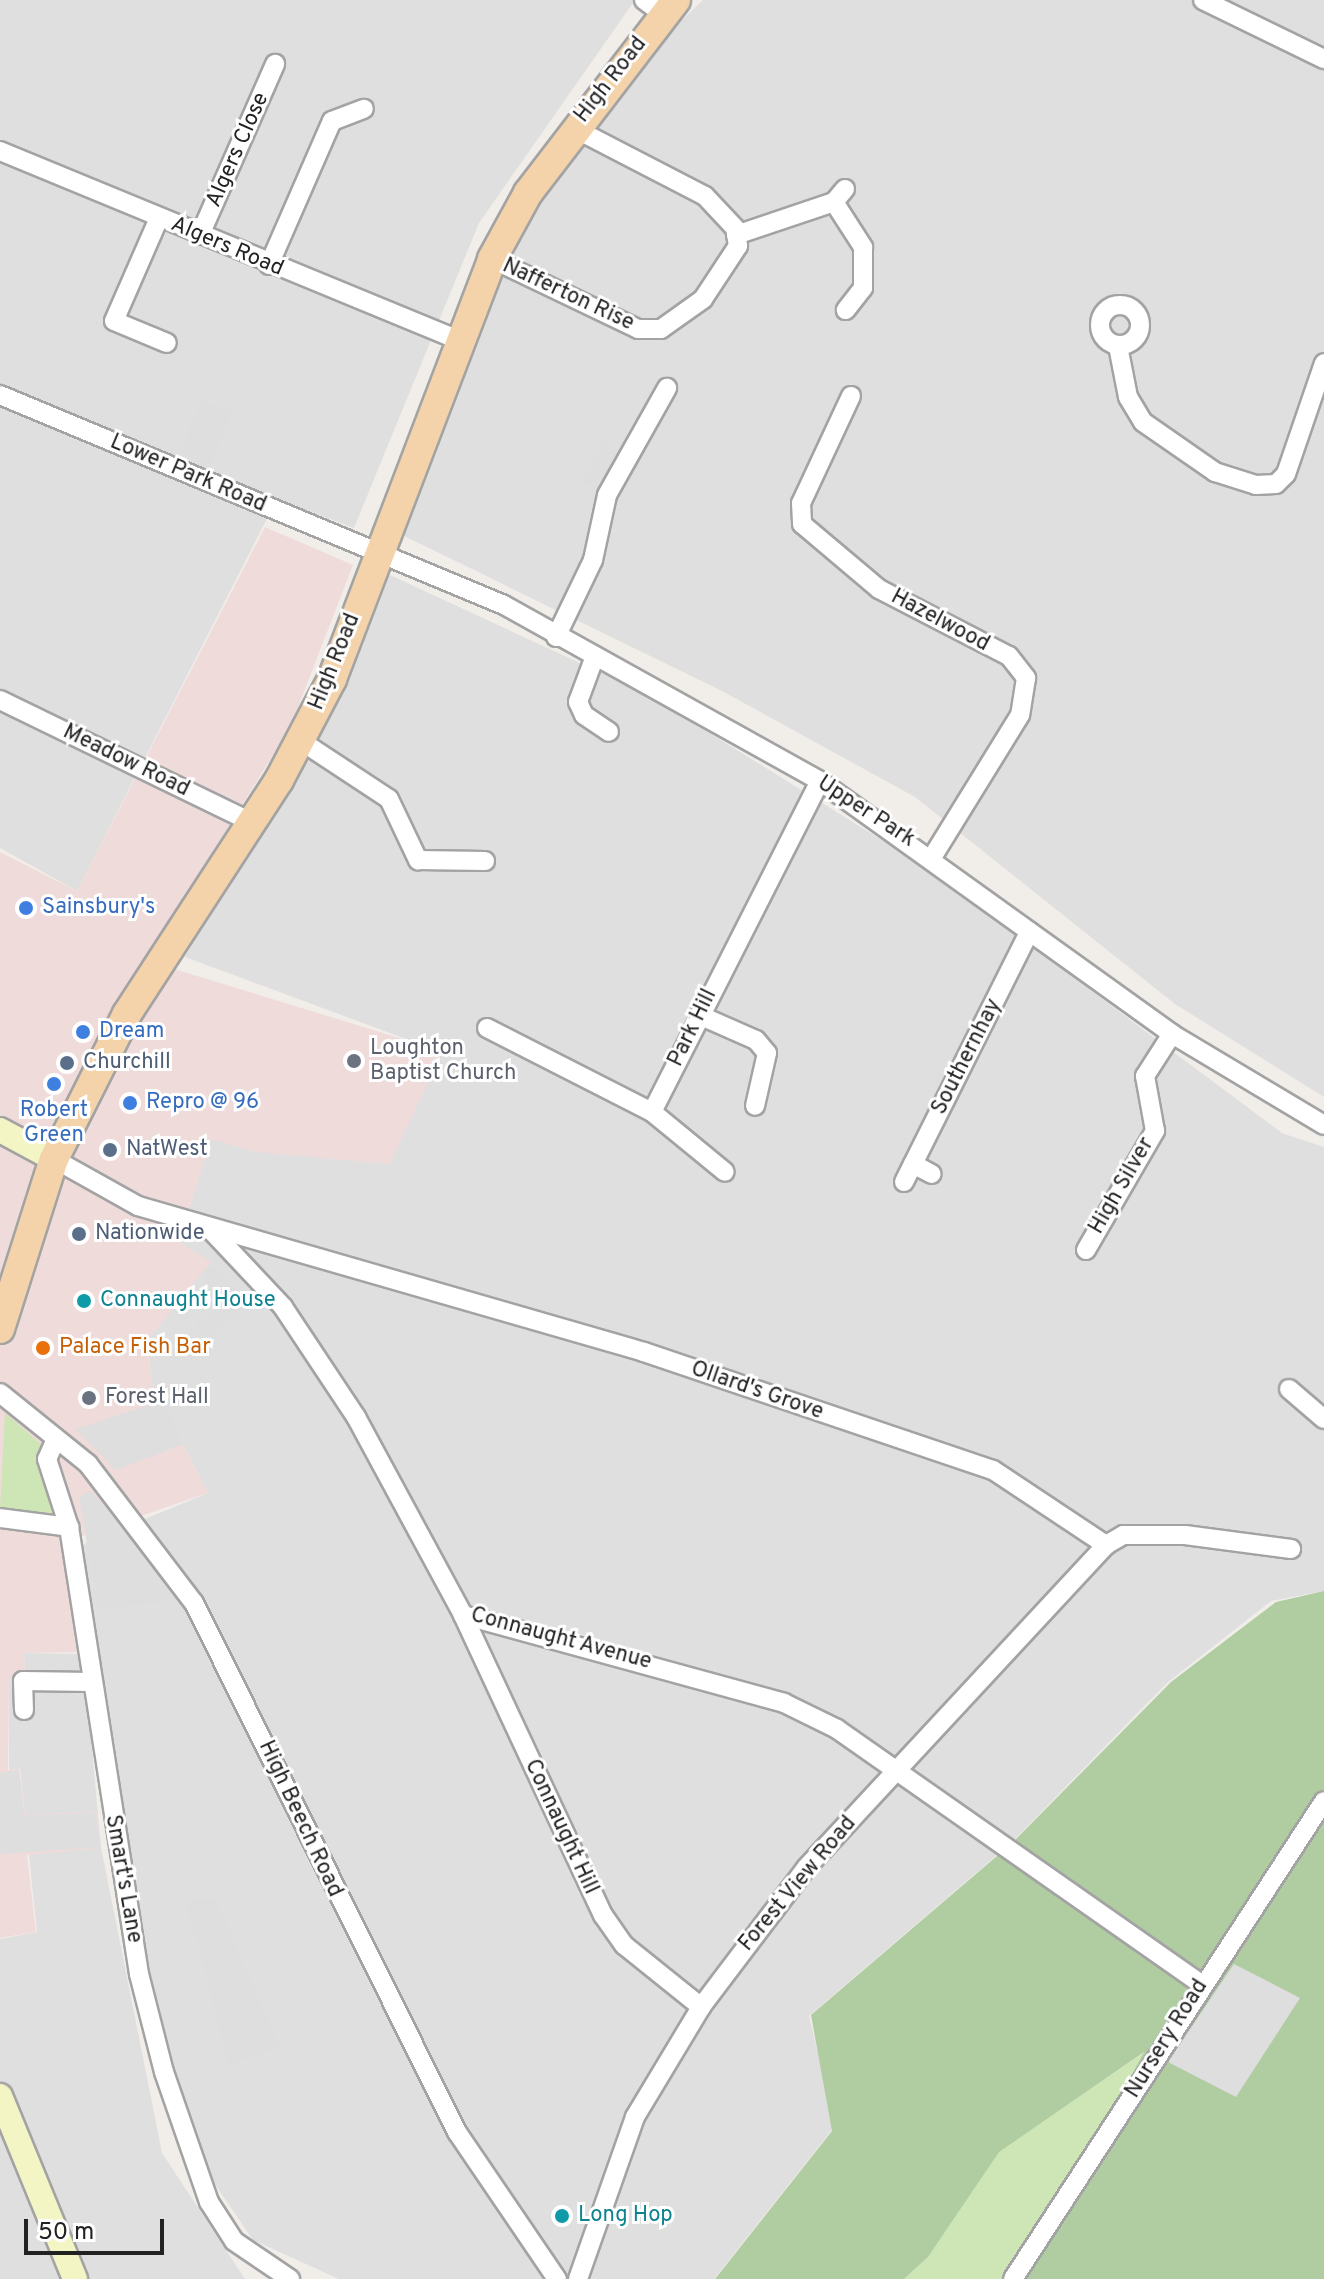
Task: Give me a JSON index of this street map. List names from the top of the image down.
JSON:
{
  "streets": {
    "main road": ["High Road"],
    "street": [
      "Algers Close",
      "Algers Road",
      "Nafferton Rise",
      "Lower Park Road",
      "Hazelwood",
      "Meadow Road",
      "Upper Park",
      "Park Hill",
      "Southernhay",
      "High Silver",
      "Ollard's Grove",
      "Connaught Avenue",
      "High Beech Road",
      "Connaught Hill",
      "Smart's Lane",
      "Forest View Road",
      "Nursery Road"
    ]
  },
  "crossings": [
    ["High Road", "Algers Road"],
    ["High Road", "Nafferton Rise"],
    ["High Road", "Lower Park Road"],
    ["High Road", "Meadow Road"],
    ["High Road", "Upper Park"],
    ["Algers Close", "Algers Road"],
    ["Lower Park Road", "Upper Park"],
    ["Hazelwood", "Upper Park"],
    ["Upper Park", "Park Hill"],
    ["Upper Park", "Southernhay"],
    ["Upper Park", "High Silver"],
    ["Ollard's Grove", "Connaught Avenue"],
    ["Ollard's Grove", "Forest View Road"],
    ["Connaught Avenue", "Connaught Hill"],
    ["Connaught Avenue", "Forest View Road"],
    ["Connaught Avenue", "Nursery Road"],
    ["High Beech Road", "Smart's Lane"],
    ["Connaught Hill", "Forest View Road"]
  ],
  "places": [
    "Sainsbury's",
    "Dream",
    "Loughton Baptist Church",
    "Churchill",
    "Robert Green",
    "Repro @ 96",
    "NatWest",
    "Nationwide",
    "Connaught House",
    "Palace Fish Bar",
    "Forest Hall",
    "Long Hop"
  ],
  "scale_bar": "50 m"
}
